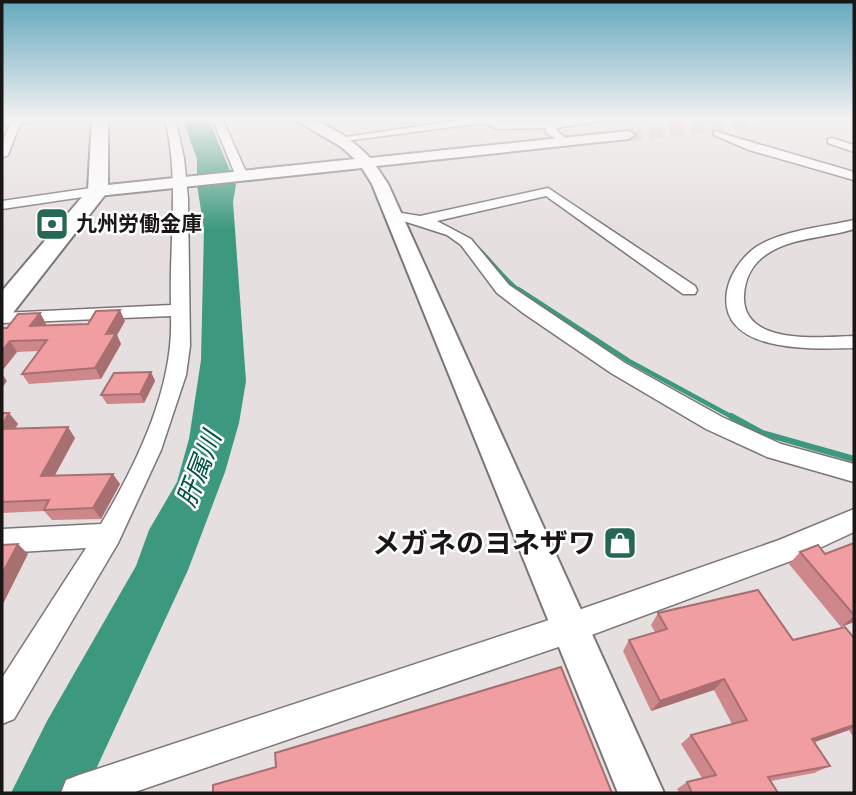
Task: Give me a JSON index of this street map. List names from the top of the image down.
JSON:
{
  "water": ["肝属川"],
  "places": {
    "bank": ["九州労働金庫"],
    "shop": ["メガネのヨネザワ"]
  }
}
